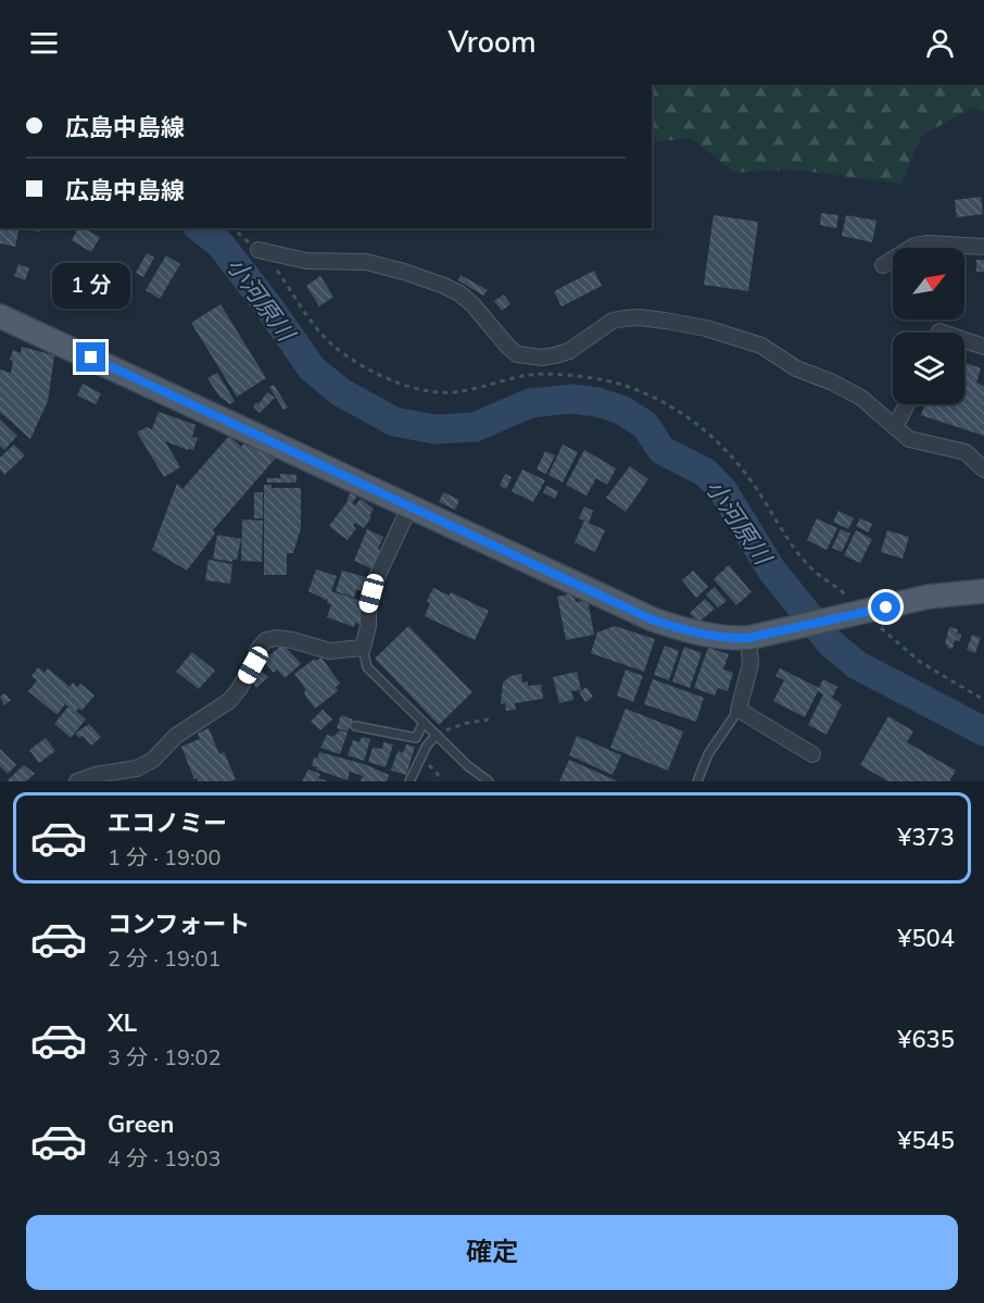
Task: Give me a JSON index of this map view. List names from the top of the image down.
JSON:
{
  "water": ["小河原川"],
  "north": "top right",
  "page": {
    "header": "Vroom",
    "banner": ["広島中島線", "広島中島線"],
    "bubble": "1 分",
    "list": [
      {
        "name": "エコノミー",
        "note": "1 分 · 19:00",
        "value": "¥373"
      },
      {
        "name": "コンフォート",
        "note": "2 分 · 19:01",
        "value": "¥504"
      },
      {
        "name": "XL",
        "note": "3 分 · 19:02",
        "value": "¥635"
      },
      {
        "name": "Green",
        "note": "4 分 · 19:03",
        "value": "¥545"
      }
    ],
    "buttons": "確定"
  }
}
